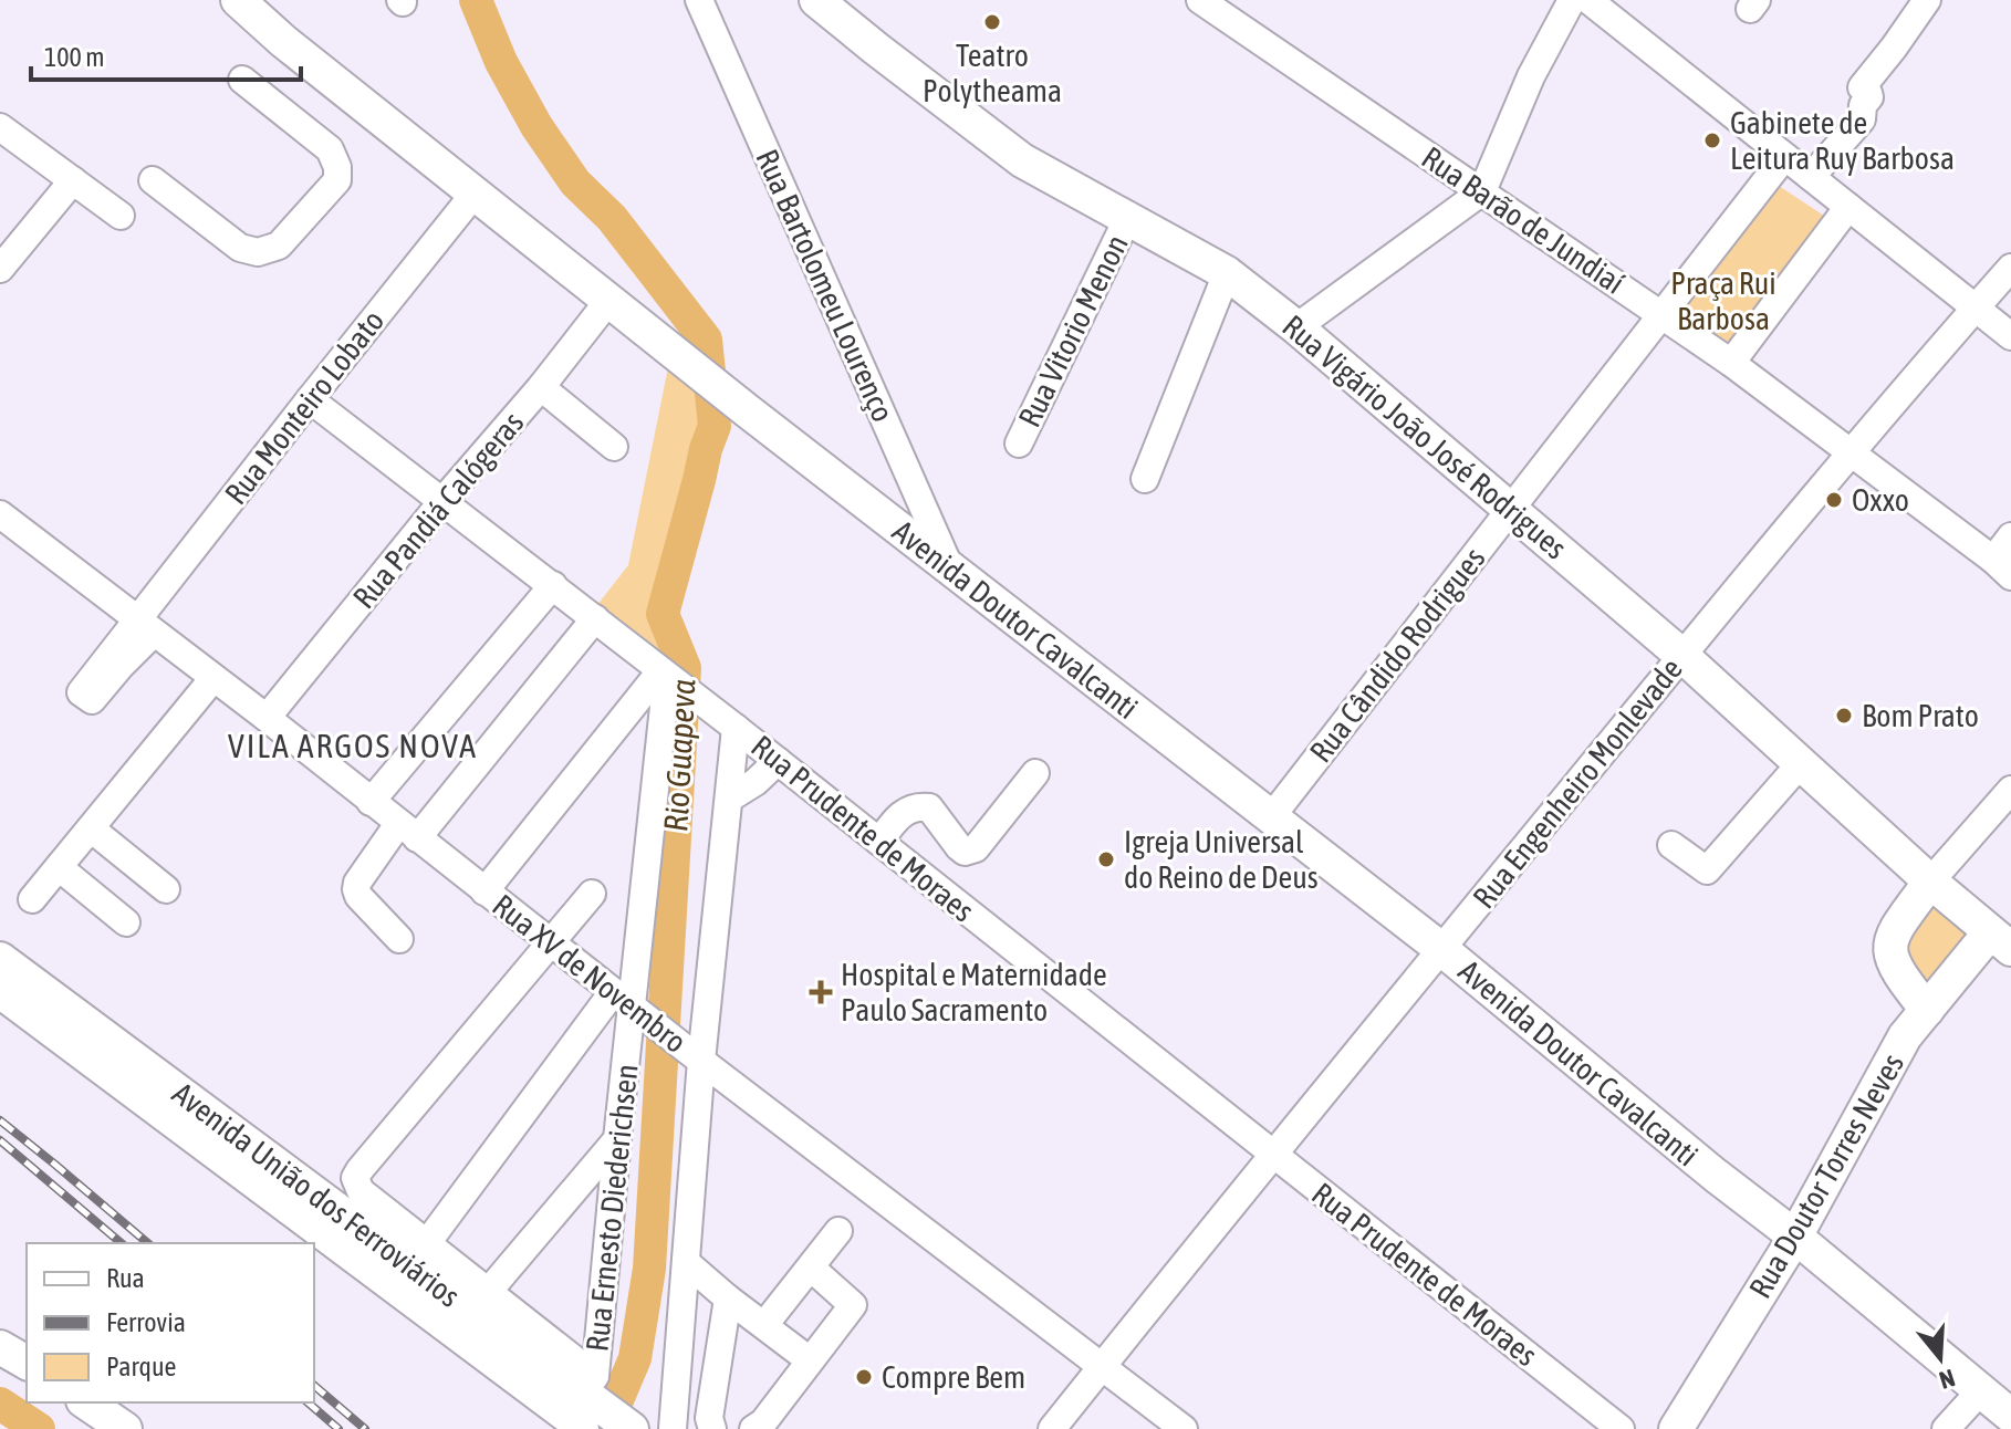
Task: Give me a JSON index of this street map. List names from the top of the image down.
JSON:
{
  "streets": {
    "main road": [
      "Rua Vigário João José Rodrigues",
      "Avenida Doutor Cavalcanti",
      "Rua Doutor Torres Neves",
      "Avenida União dos Ferroviários"
    ],
    "street": [
      "Rua Barão de Jundiaí",
      "Rua Bartolomeu Lourenço",
      "Rua Vitorio Menon",
      "Rua Monteiro Lobato",
      "Rua Pandiá Calógeras",
      "Rua Cândido Rodrigues",
      "Rua Engenheiro Monlevade",
      "Rua Prudente de Moraes",
      "Rua XV de Novembro",
      "Rua Ernesto Diederichsen"
    ]
  },
  "crossings": [
    ["Rua Barão de Jundiaí", "Rua Cândido Rodrigues"],
    ["Rua Barão de Jundiaí", "Rua Engenheiro Monlevade"],
    ["Rua Bartolomeu Lourenço", "Avenida Doutor Cavalcanti"],
    ["Rua Vitorio Menon", "Rua Vigário João José Rodrigues"],
    ["Rua Monteiro Lobato", "Avenida Doutor Cavalcanti"],
    ["Rua Monteiro Lobato", "Rua Prudente de Moraes"],
    ["Rua Monteiro Lobato", "Rua XV de Novembro"],
    ["Rua Vigário João José Rodrigues", "Rua Cândido Rodrigues"],
    ["Rua Vigário João José Rodrigues", "Rua Engenheiro Monlevade"],
    ["Rua Vigário João José Rodrigues", "Rua Doutor Torres Neves"],
    ["Rua Pandiá Calógeras", "Avenida Doutor Cavalcanti"],
    ["Rua Pandiá Calógeras", "Rua Prudente de Moraes"],
    ["Rua Pandiá Calógeras", "Rua XV de Novembro"],
    ["Avenida Doutor Cavalcanti", "Rua Cândido Rodrigues"],
    ["Avenida Doutor Cavalcanti", "Rua Engenheiro Monlevade"],
    ["Avenida Doutor Cavalcanti", "Rua Doutor Torres Neves"],
    ["Rua Engenheiro Monlevade", "Rua Prudente de Moraes"],
    ["Rua Engenheiro Monlevade", "Rua XV de Novembro"],
    ["Rua Prudente de Moraes", "Rua Ernesto Diederichsen"],
    ["Rua XV de Novembro", "Rua Ernesto Diederichsen"],
    ["Avenida União dos Ferroviários", "Rua Ernesto Diederichsen"]
  ],
  "districts": ["VILA ARGOS NOVA"],
  "water": ["Rio Guapeva"],
  "parks": ["Praça Rui Barbosa"],
  "places": {
    "other": [
      "Teatro Polytheama",
      "Gabinete de Leitura Ruy Barbosa",
      "Oxxo",
      "Bom Prato",
      "Igreja Universal do Reino de Deus",
      "Compre Bem"
    ],
    "health": ["Hospital e Maternidade Paulo Sacramento"]
  },
  "legend": ["Rua", "Ferrovia", "Parque"],
  "scale_bar": "100 m",
  "north": "bottom"
}
